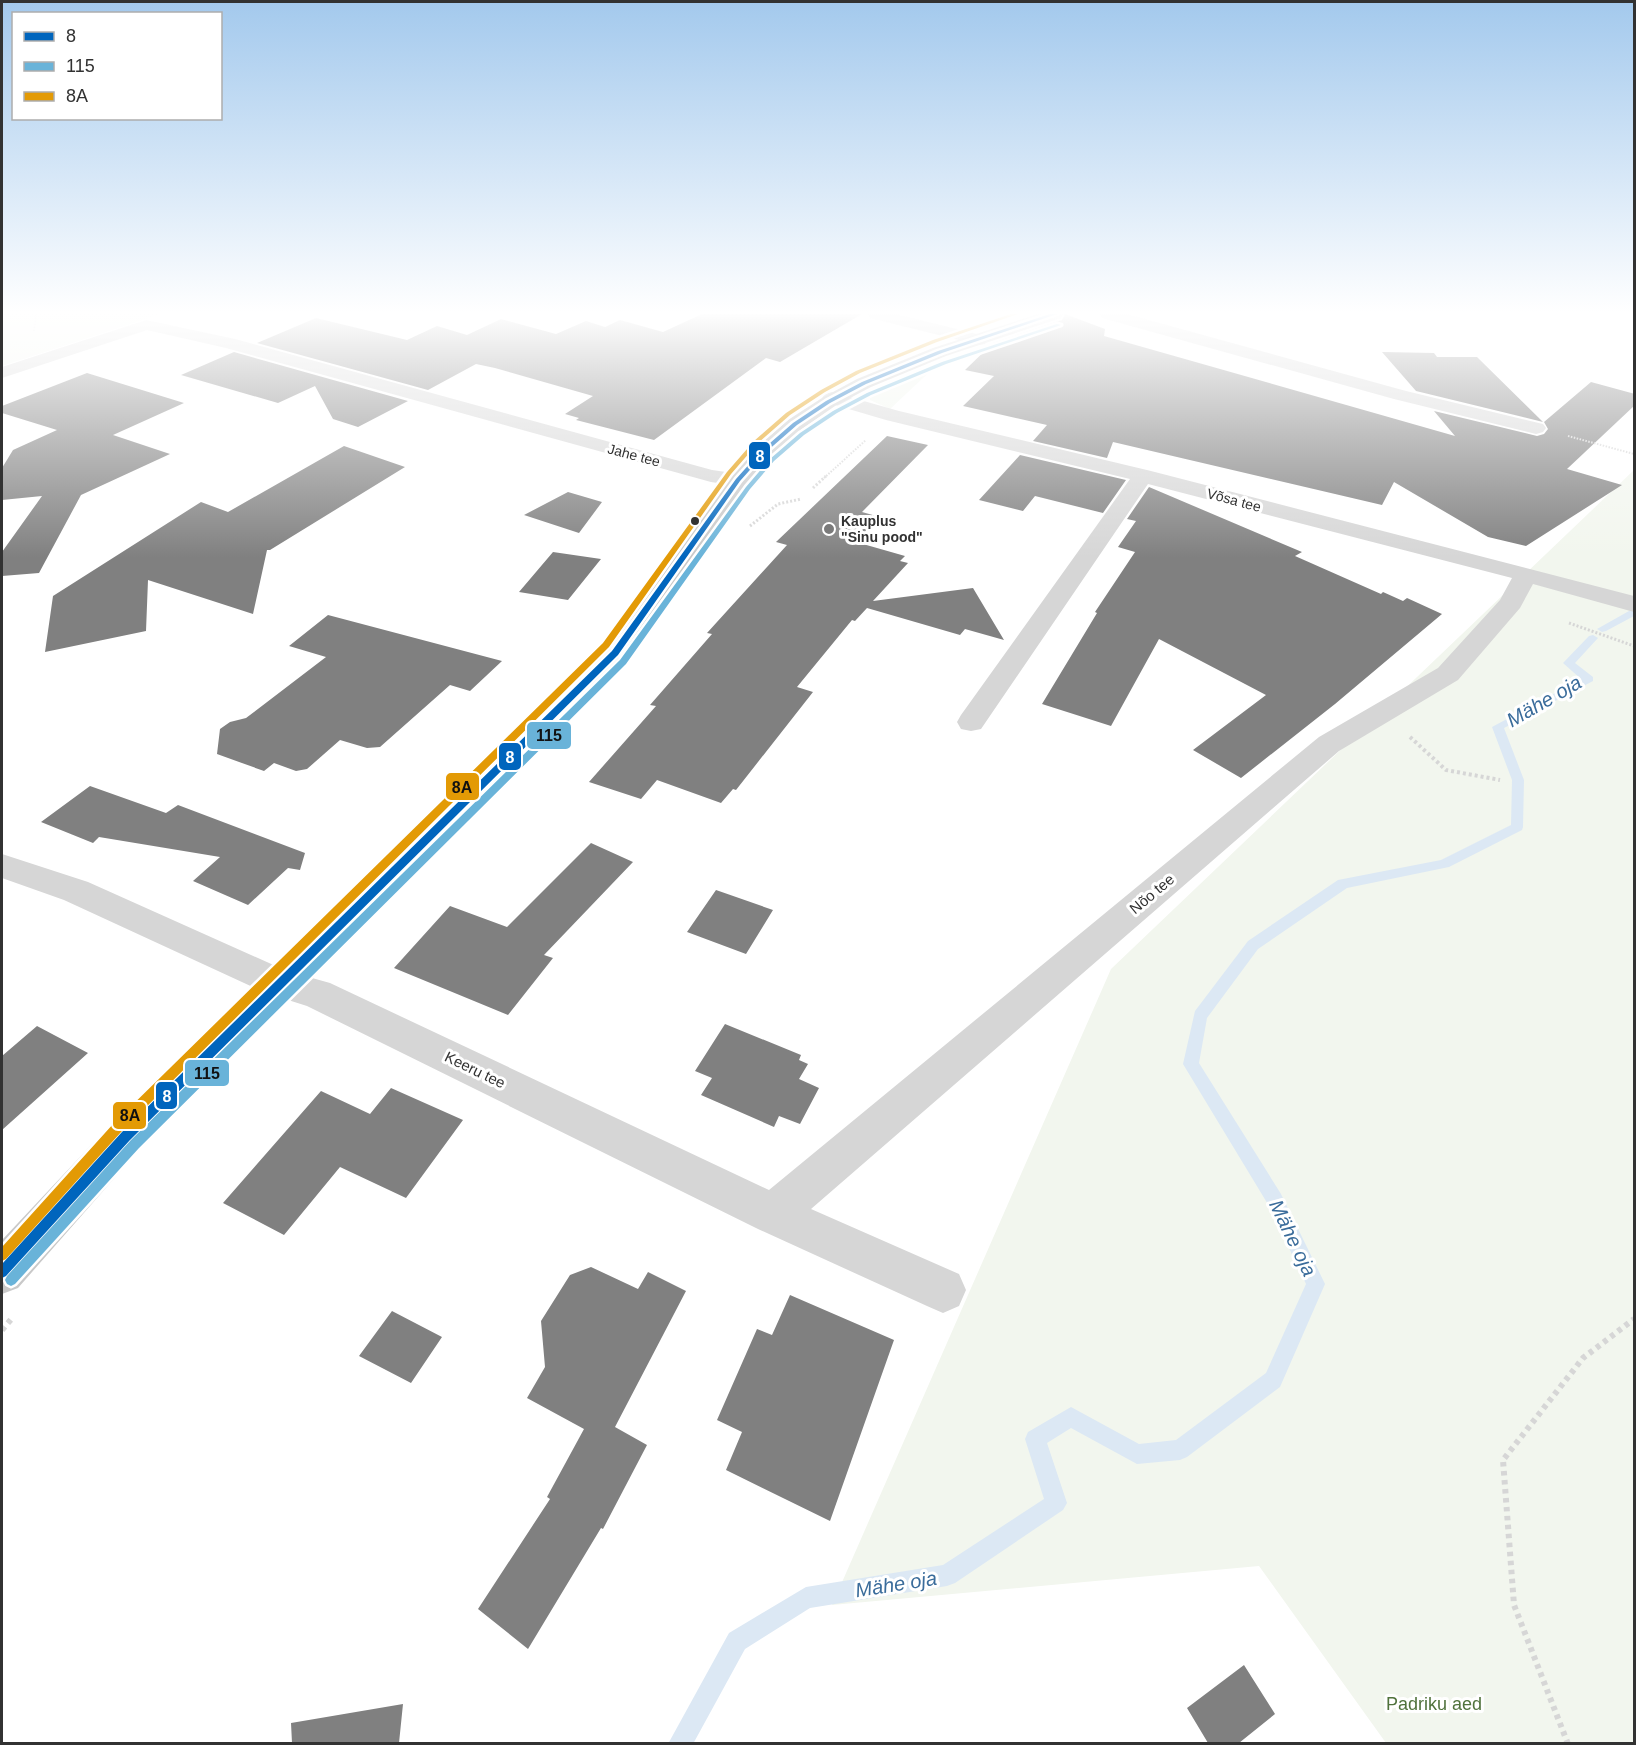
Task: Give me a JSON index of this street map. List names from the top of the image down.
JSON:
{
  "streets": {
    "street": [
      "Jahe tee",
      "Võsa tee",
      "Nõo tee",
      "Keeru tee"
    ]
  },
  "crossings": [
    ["Võsa tee", "Nõo tee"],
    ["Nõo tee", "Keeru tee"]
  ],
  "water": ["Mähe oja"],
  "parks": ["Padriku aed"],
  "places": ["Kauplus \"Sinu pood\""],
  "lines": ["transit line 8", "transit line 115", "transit line 8A"],
  "legend": ["8", "115", "8A"]
}
